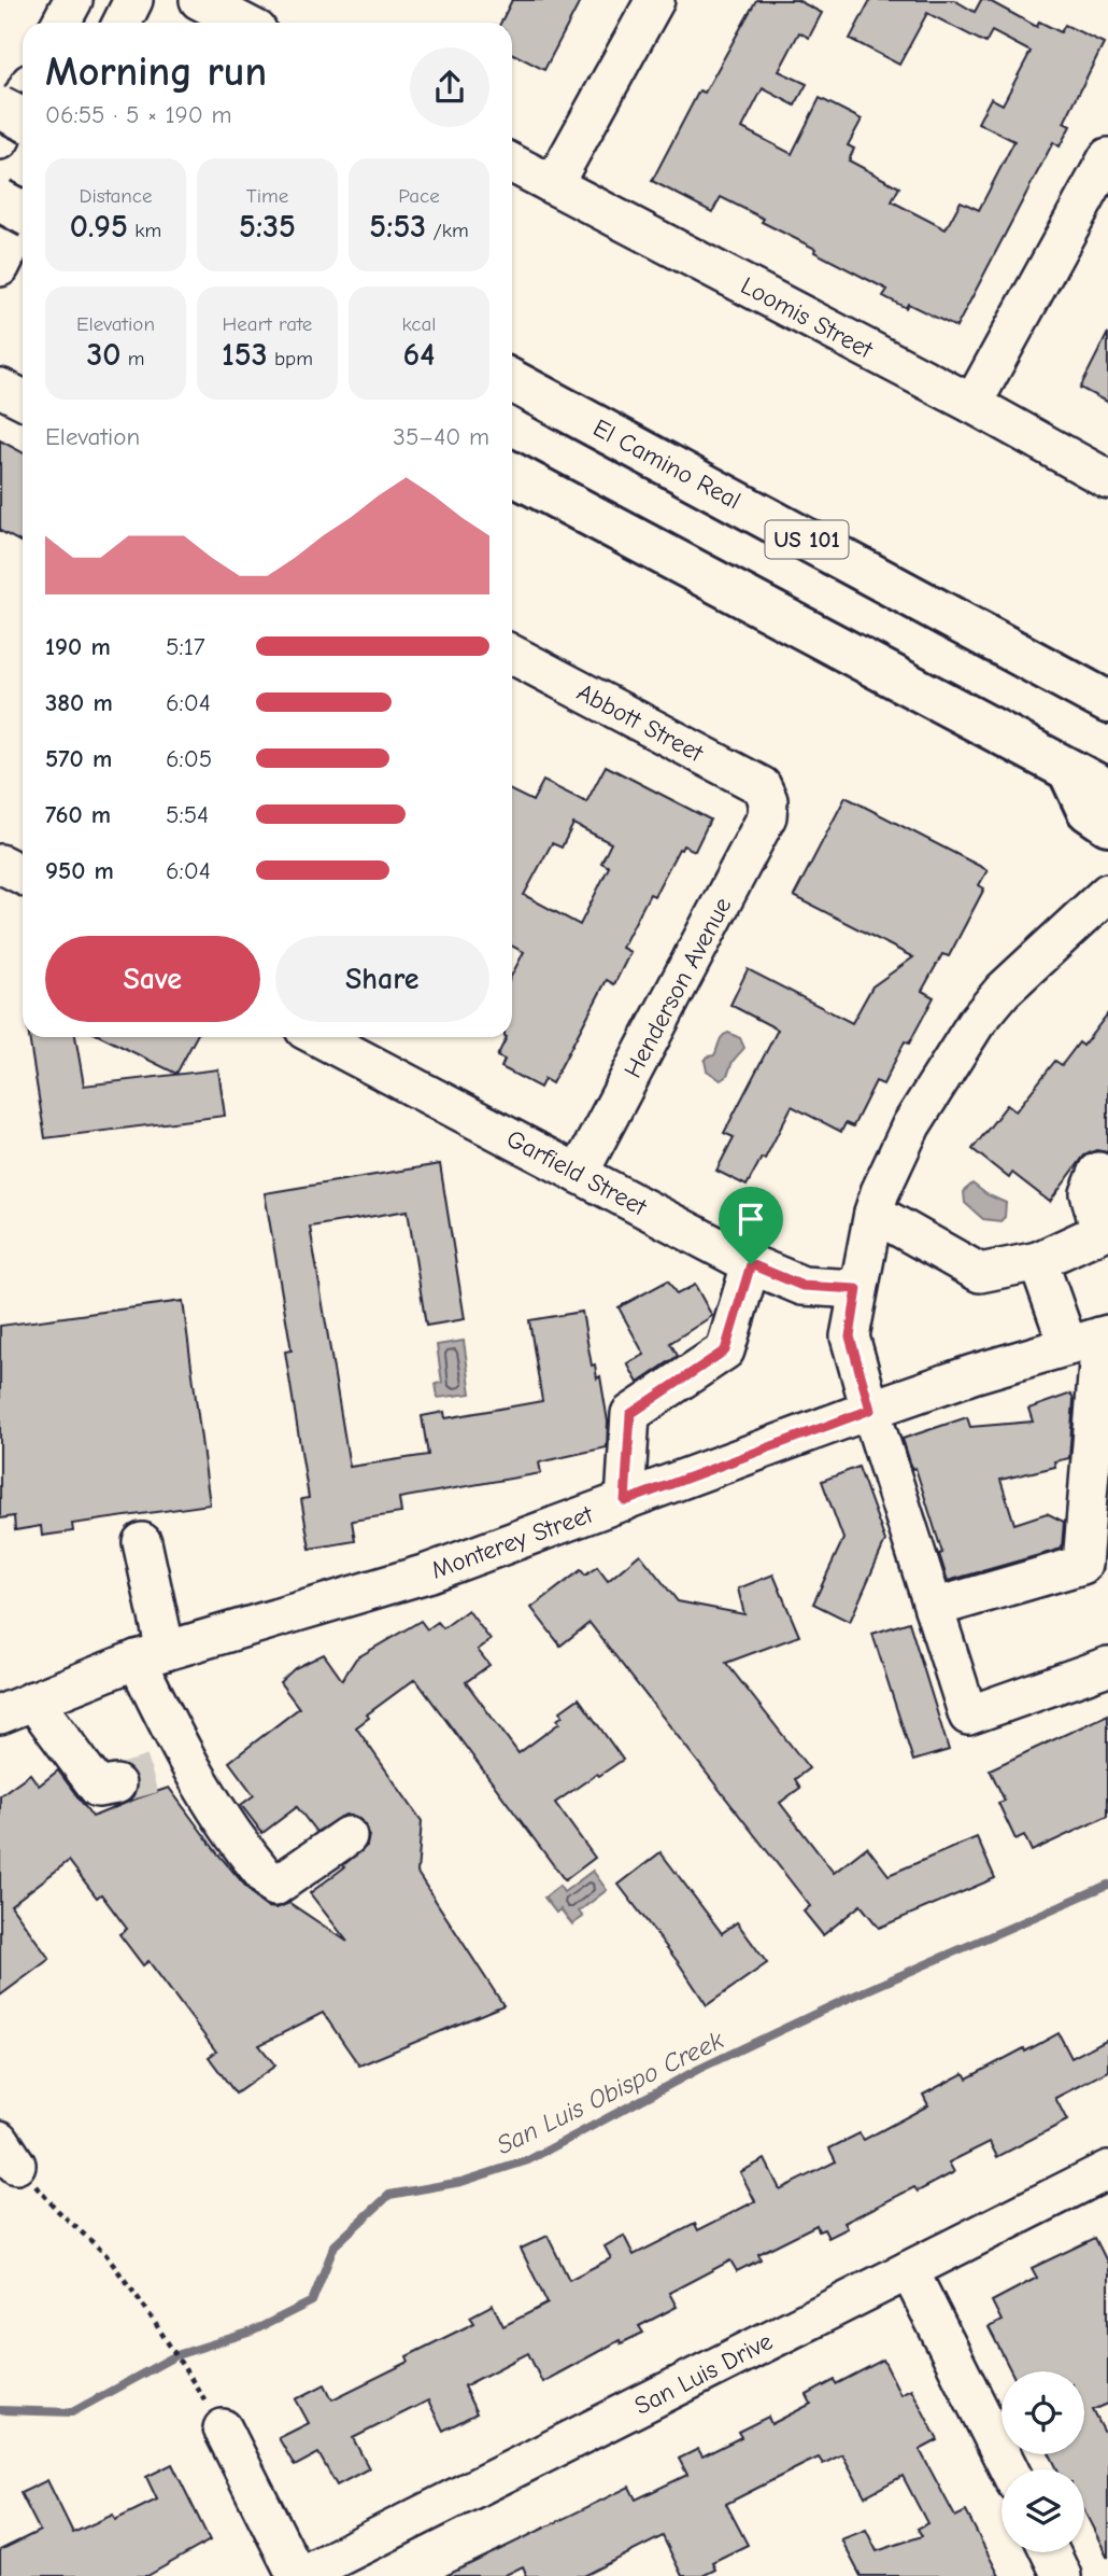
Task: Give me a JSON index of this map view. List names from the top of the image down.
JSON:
{
  "streets": {
    "highway": ["El Camino Real", "US 101"],
    "street": [
      "Loomis Street",
      "Abbott Street",
      "Henderson Avenue",
      "Garfield Street",
      "Monterey Street",
      "San Luis Drive"
    ]
  },
  "crossings": [
    ["Abbott Street", "Henderson Avenue"],
    ["Henderson Avenue", "Garfield Street"]
  ],
  "water": ["San Luis Obispo Creek"],
  "page": {
    "heading": ["Morning run", "06:55 · 5 × 190 m"],
    "stats": [
      ["Distance", "0.95 km"],
      ["Time", "5:35"],
      ["Pace", "5:53 /km"],
      ["Elevation", "30 m"],
      ["Heart rate", "153 bpm"],
      ["kcal", "64"]
    ],
    "chart": ["Elevation", "35–40 m"],
    "list": [
      {
        "name": "190 m",
        "note": "5:17"
      },
      {
        "name": "380 m",
        "note": "6:04"
      },
      {
        "name": "570 m",
        "note": "6:05"
      },
      {
        "name": "760 m",
        "note": "5:54"
      },
      {
        "name": "950 m",
        "note": "6:04"
      }
    ],
    "buttons": ["Save", "Share"]
  }
}
